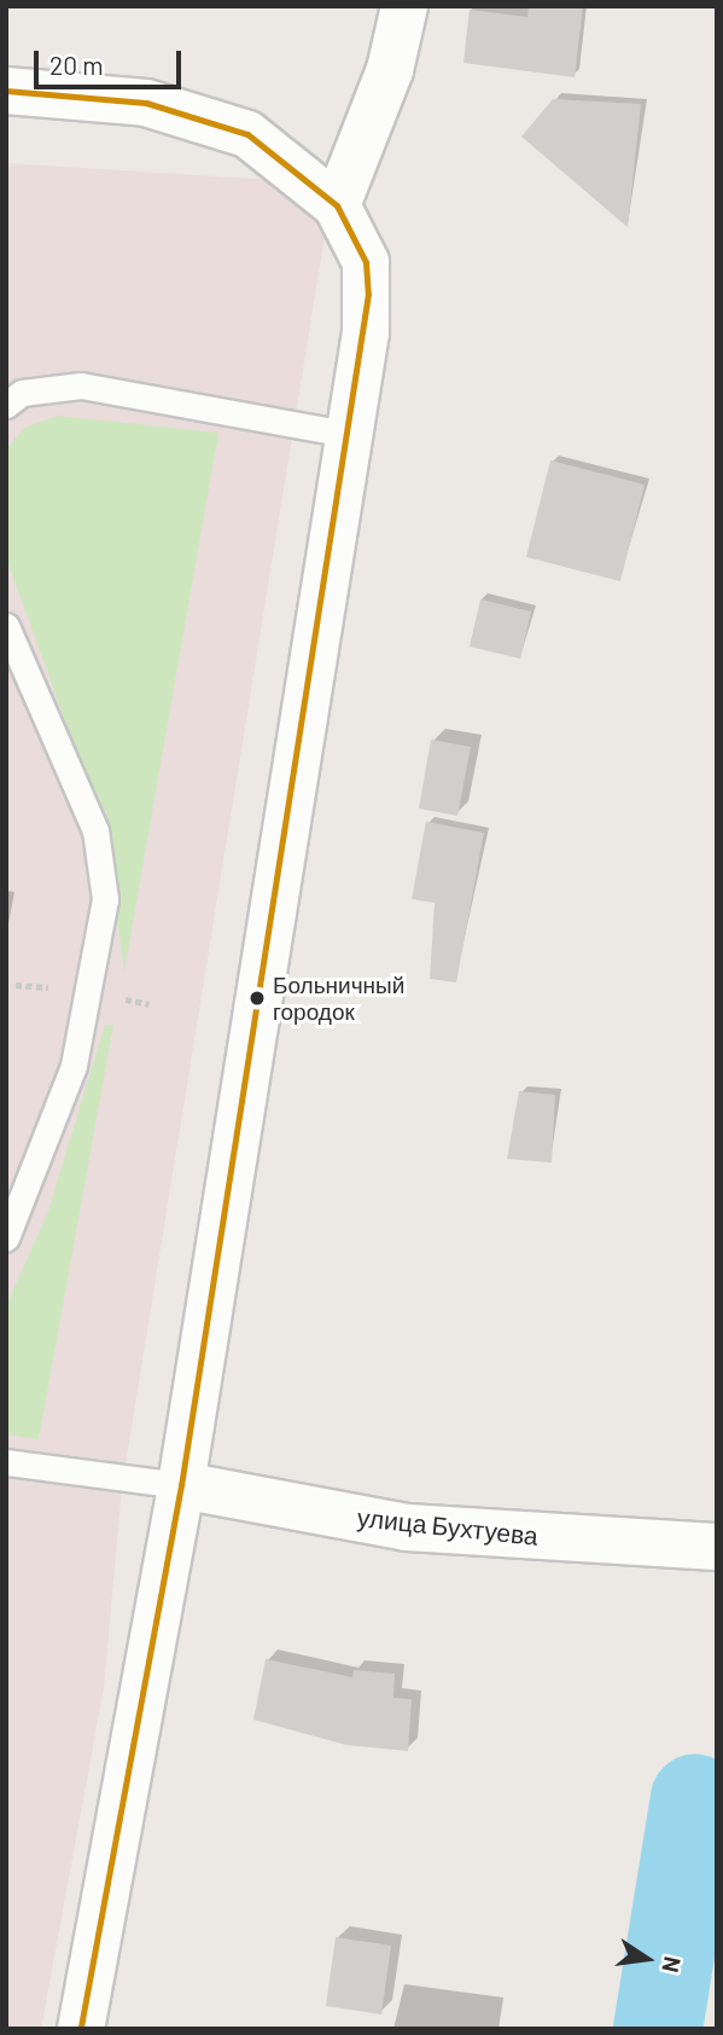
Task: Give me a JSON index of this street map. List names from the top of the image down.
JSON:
{
  "streets": {
    "street": ["улица Бухтуева"]
  },
  "places": ["Больничный городок"],
  "scale_bar": "20 m",
  "north": "right"
}
